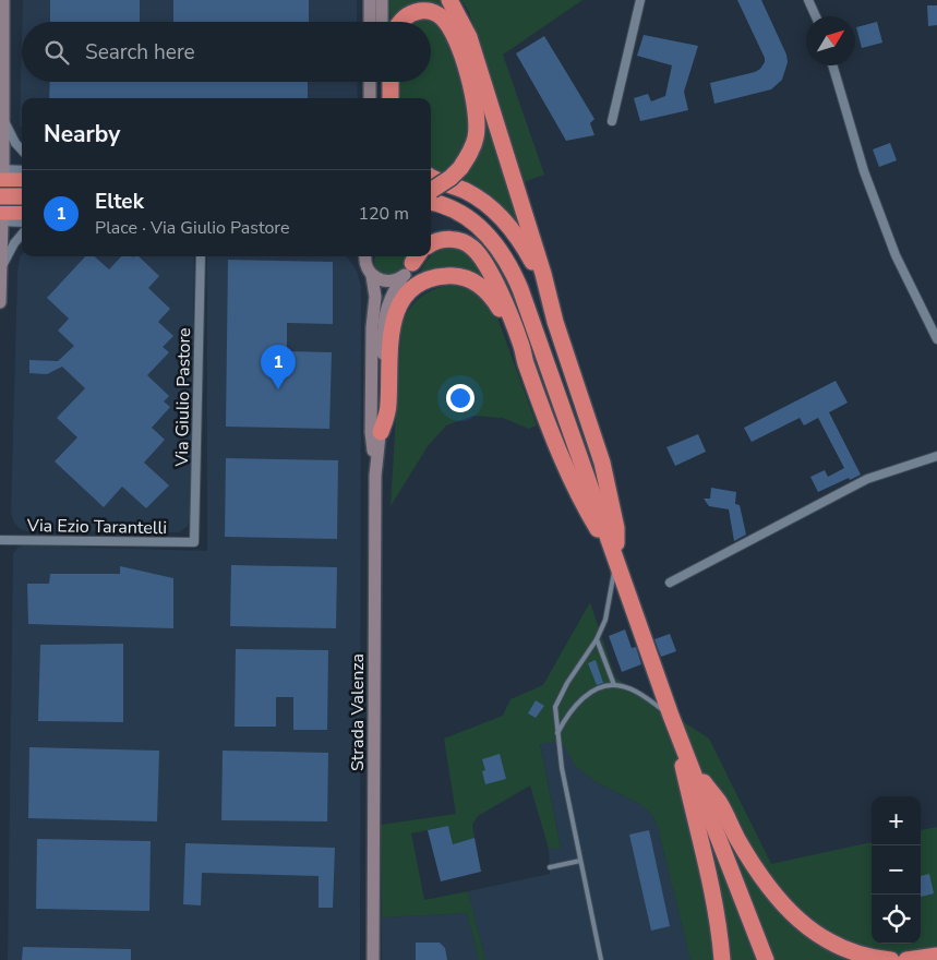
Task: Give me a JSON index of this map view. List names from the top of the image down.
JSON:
{
  "streets": {
    "main road": ["Strada Valenza"],
    "street": ["Via Giulio Pastore", "Via Ezio Tarantelli"]
  },
  "crossings": [
    ["Via Giulio Pastore", "Via Ezio Tarantelli"]
  ],
  "north": "top right",
  "page": {
    "search": "Search here",
    "heading": "Nearby",
    "list": [
      {
        "mark": "1",
        "name": "Eltek",
        "note": "Place · Via Giulio Pastore",
        "value": "120 m"
      }
    ],
    "pins": "1",
    "map_buttons": ["+", "−"]
  }
}
